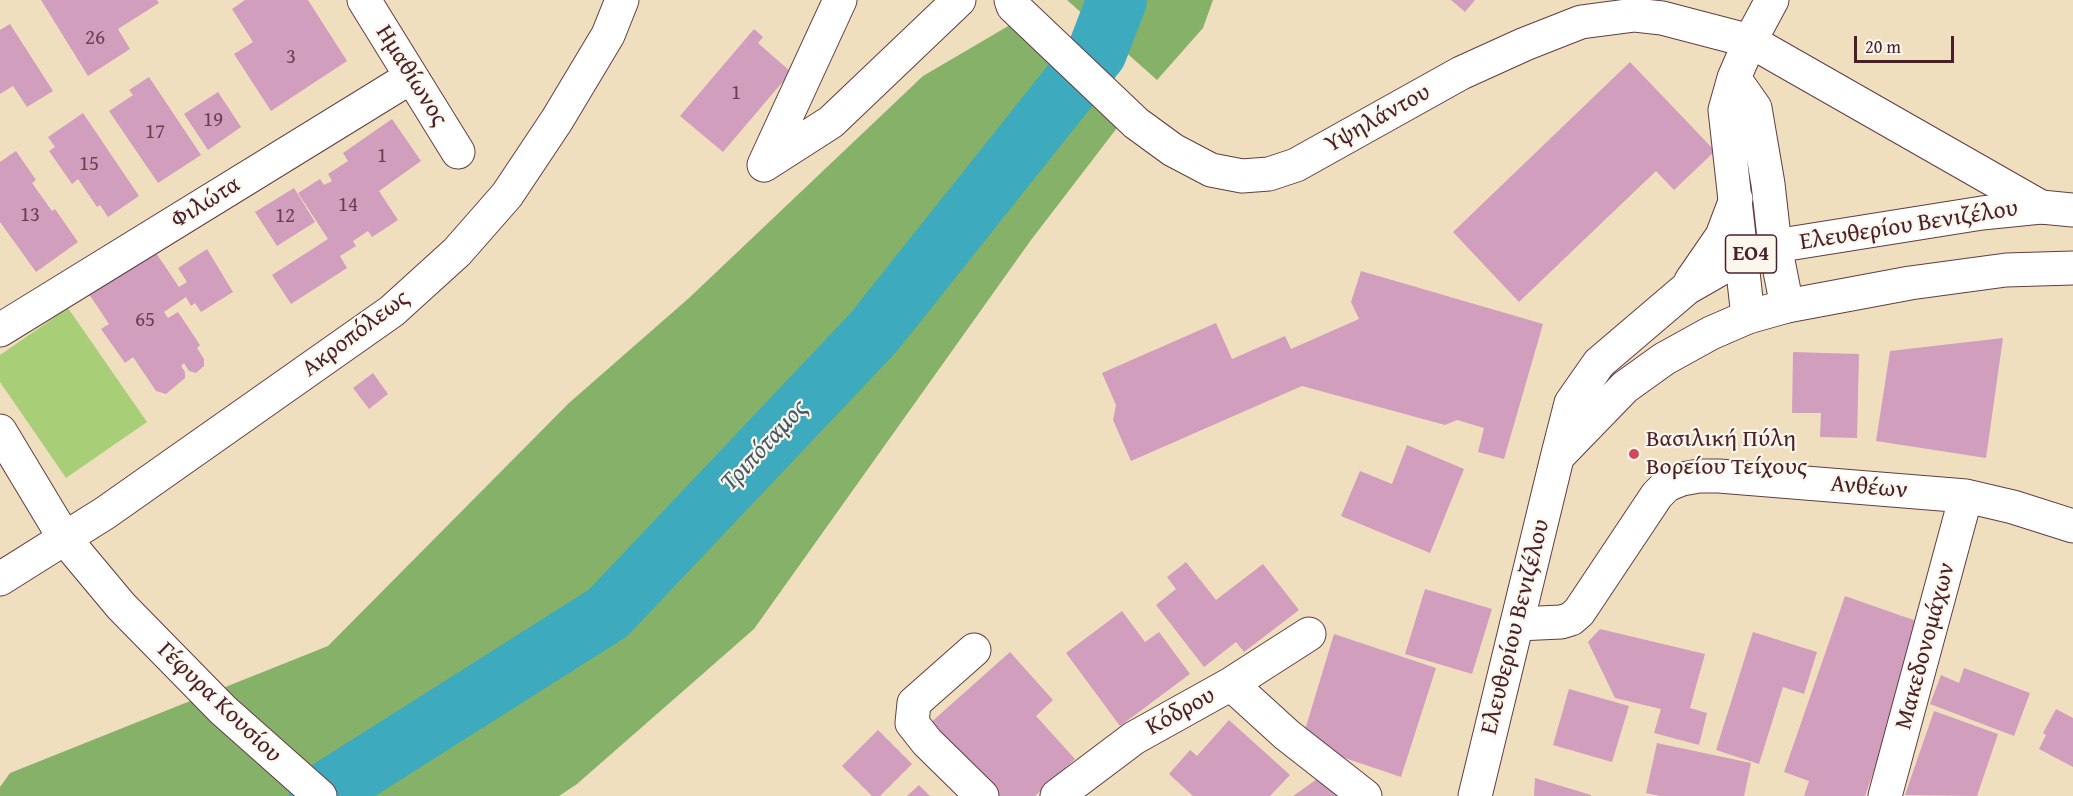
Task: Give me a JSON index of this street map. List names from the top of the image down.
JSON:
{
  "streets": {
    "street": [
      "Ημαθίωνος",
      "Υψηλάντου",
      "Φιλώτα",
      "Ελευθερίου Βενιζέλου",
      "ΕΟ4",
      "Ακροπόλεως",
      "Ανθέων",
      "Μακεδονομάχων",
      "Γέφυρα Κουσίου",
      "Κόδρου"
    ]
  },
  "crossings": [
    ["Ημαθίωνος", "Φιλώτα"],
    ["Υψηλάντου", "Ελευθερίου Βενιζέλου"],
    ["Ελευθερίου Βενιζέλου", "ΕΟ4"],
    ["Ελευθερίου Βενιζέλου", "Ανθέων"],
    ["Ακροπόλεως", "Γέφυρα Κουσίου"],
    ["Ανθέων", "Μακεδονομάχων"]
  ],
  "water": ["Τριπόταμος"],
  "places": ["Βασιλική Πύλη Βορείου Τείχους"],
  "house_numbers": [
    "26",
    "3",
    "1",
    "19",
    "17",
    "1",
    "15",
    "14",
    "13",
    "12",
    "65"
  ],
  "scale_bar": "20 m"
}
